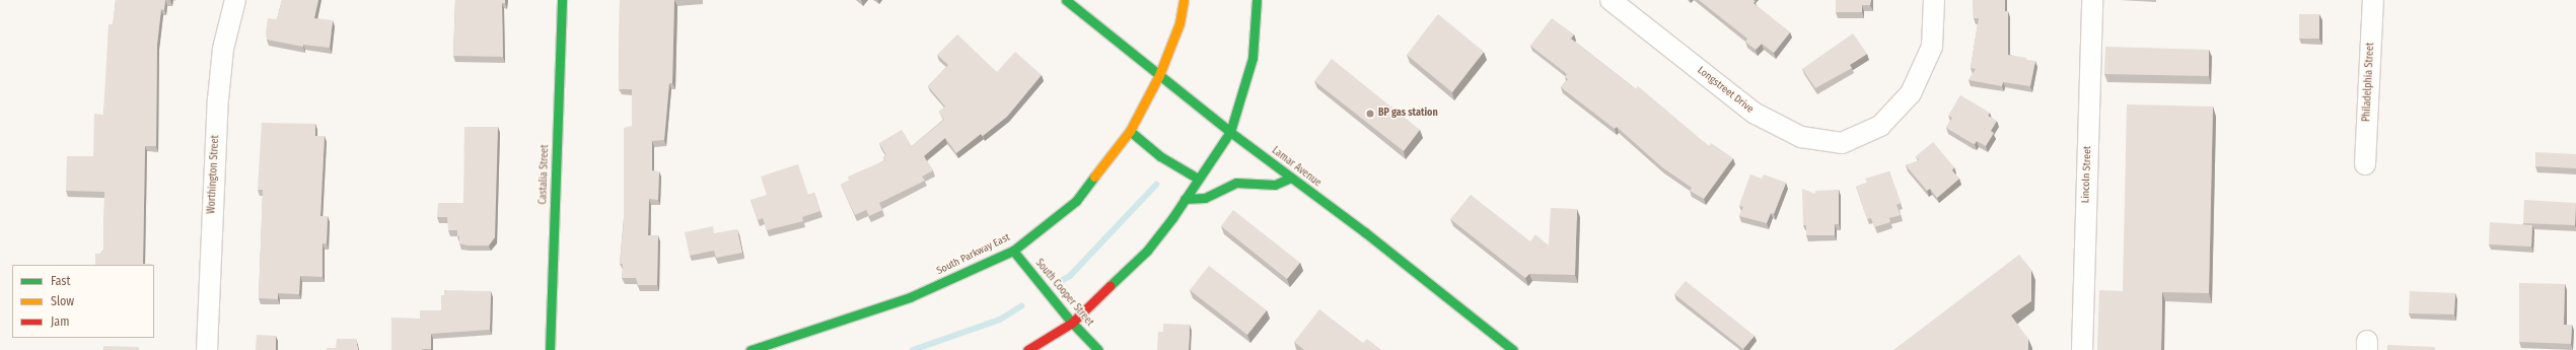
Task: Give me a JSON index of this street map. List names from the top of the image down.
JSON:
{
  "streets": {
    "main road": [
      "Lamar Avenue",
      "Castalia Street",
      "South Parkway East",
      "South Cooper Street"
    ],
    "street": [
      "Philadelphia Street",
      "Longstreet Drive",
      "Worthington Street",
      "Lincoln Street"
    ]
  },
  "crossings": [
    ["Lamar Avenue", "South Parkway East"],
    ["South Parkway East", "South Cooper Street"]
  ],
  "places": ["BP gas station"],
  "legend": ["Fast", "Slow", "Jam"]
}
